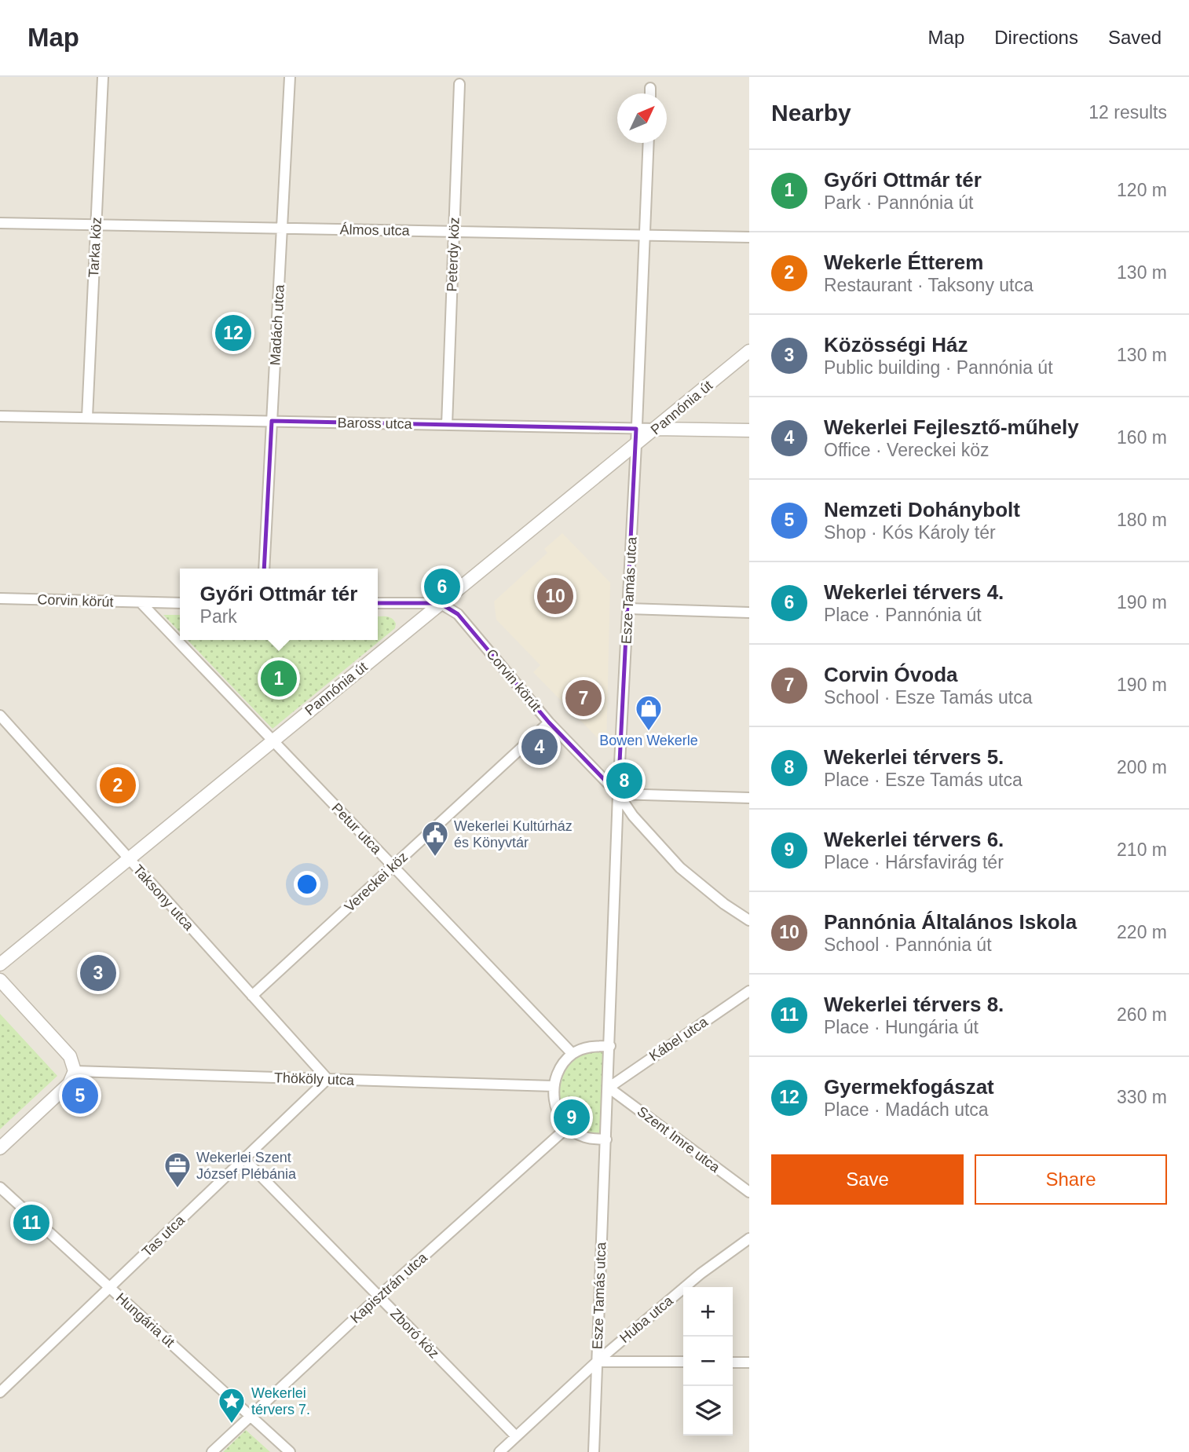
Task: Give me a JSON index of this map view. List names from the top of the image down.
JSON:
{
  "streets": {
    "street": [
      "Álmos utca",
      "Tarka köz",
      "Peterdy köz",
      "Madách utca",
      "Pannónia út",
      "Baross utca",
      "Esze Tamás utca",
      "Corvin körút",
      "Petur utca",
      "Vereckei köz",
      "Taksony utca",
      "Kábel utca",
      "Thököly utca",
      "Szent Imre utca",
      "Tas utca",
      "Kapisztrán utca",
      "Huba utca",
      "Hungária út",
      "Zboró köz"
    ]
  },
  "crossings": [
    ["Álmos utca", "Tarka köz"],
    ["Álmos utca", "Peterdy köz"],
    ["Álmos utca", "Madách utca"],
    ["Álmos utca", "Esze Tamás utca"],
    ["Tarka köz", "Baross utca"],
    ["Peterdy köz", "Baross utca"],
    ["Madách utca", "Baross utca"],
    ["Pannónia út", "Baross utca"],
    ["Pannónia út", "Esze Tamás utca"],
    ["Pannónia út", "Corvin körút"],
    ["Pannónia út", "Petur utca"],
    ["Pannónia út", "Taksony utca"],
    ["Baross utca", "Esze Tamás utca"],
    ["Esze Tamás utca", "Corvin körút"],
    ["Esze Tamás utca", "Kábel utca"],
    ["Esze Tamás utca", "Szent Imre utca"],
    ["Esze Tamás utca", "Huba utca"],
    ["Corvin körút", "Petur utca"],
    ["Corvin körút", "Vereckei köz"],
    ["Petur utca", "Vereckei köz"],
    ["Vereckei köz", "Taksony utca"],
    ["Taksony utca", "Thököly utca"],
    ["Taksony utca", "Tas utca"],
    ["Kábel utca", "Szent Imre utca"],
    ["Thököly utca", "Tas utca"],
    ["Tas utca", "Hungária út"],
    ["Tas utca", "Zboró köz"],
    ["Kapisztrán utca", "Hungária út"],
    ["Kapisztrán utca", "Zboró köz"],
    ["Huba utca", "Zboró köz"]
  ],
  "places": {
    "shop": ["Bowen Wekerle"],
    "public building": ["Wekerlei Kultúrház és Könyvtár"],
    "office": ["Wekerlei Szent József Plébánia"],
    "place": ["Wekerlei térvers 7."]
  },
  "north": "top right",
  "page": {
    "header": "Map",
    "nav": ["Map", "Directions", "Saved"],
    "heading": ["Nearby", "12 results"],
    "list": [
      {
        "mark": "1",
        "name": "Győri Ottmár tér",
        "note": "Park · Pannónia út",
        "value": "120 m"
      },
      {
        "mark": "2",
        "name": "Wekerle Étterem",
        "note": "Restaurant · Taksony utca",
        "value": "130 m"
      },
      {
        "mark": "3",
        "name": "Közösségi Ház",
        "note": "Public building · Pannónia út",
        "value": "130 m"
      },
      {
        "mark": "4",
        "name": "Wekerlei Fejlesztő-műhely",
        "note": "Office · Vereckei köz",
        "value": "160 m"
      },
      {
        "mark": "5",
        "name": "Nemzeti Dohánybolt",
        "note": "Shop · Kós Károly tér",
        "value": "180 m"
      },
      {
        "mark": "6",
        "name": "Wekerlei térvers 4.",
        "note": "Place · Pannónia út",
        "value": "190 m"
      },
      {
        "mark": "7",
        "name": "Corvin Óvoda",
        "note": "School · Esze Tamás utca",
        "value": "190 m"
      },
      {
        "mark": "8",
        "name": "Wekerlei térvers 5.",
        "note": "Place · Esze Tamás utca",
        "value": "200 m"
      },
      {
        "mark": "9",
        "name": "Wekerlei térvers 6.",
        "note": "Place · Hársfavirág tér",
        "value": "210 m"
      },
      {
        "mark": "10",
        "name": "Pannónia Általános Iskola",
        "note": "School · Pannónia út",
        "value": "220 m"
      },
      {
        "mark": "11",
        "name": "Wekerlei térvers 8.",
        "note": "Place · Hungária út",
        "value": "260 m"
      },
      {
        "mark": "12",
        "name": "Gyermekfogászat",
        "note": "Place · Madách utca",
        "value": "330 m"
      }
    ],
    "pins": [
      "12",
      "6",
      "10",
      "1",
      "7",
      "4",
      "8",
      "2",
      "3",
      "5",
      "9",
      "11"
    ],
    "popup": ["Győri Ottmár tér", "Park"],
    "buttons": ["Save", "Share"],
    "map_buttons": ["+", "−"]
  }
}
